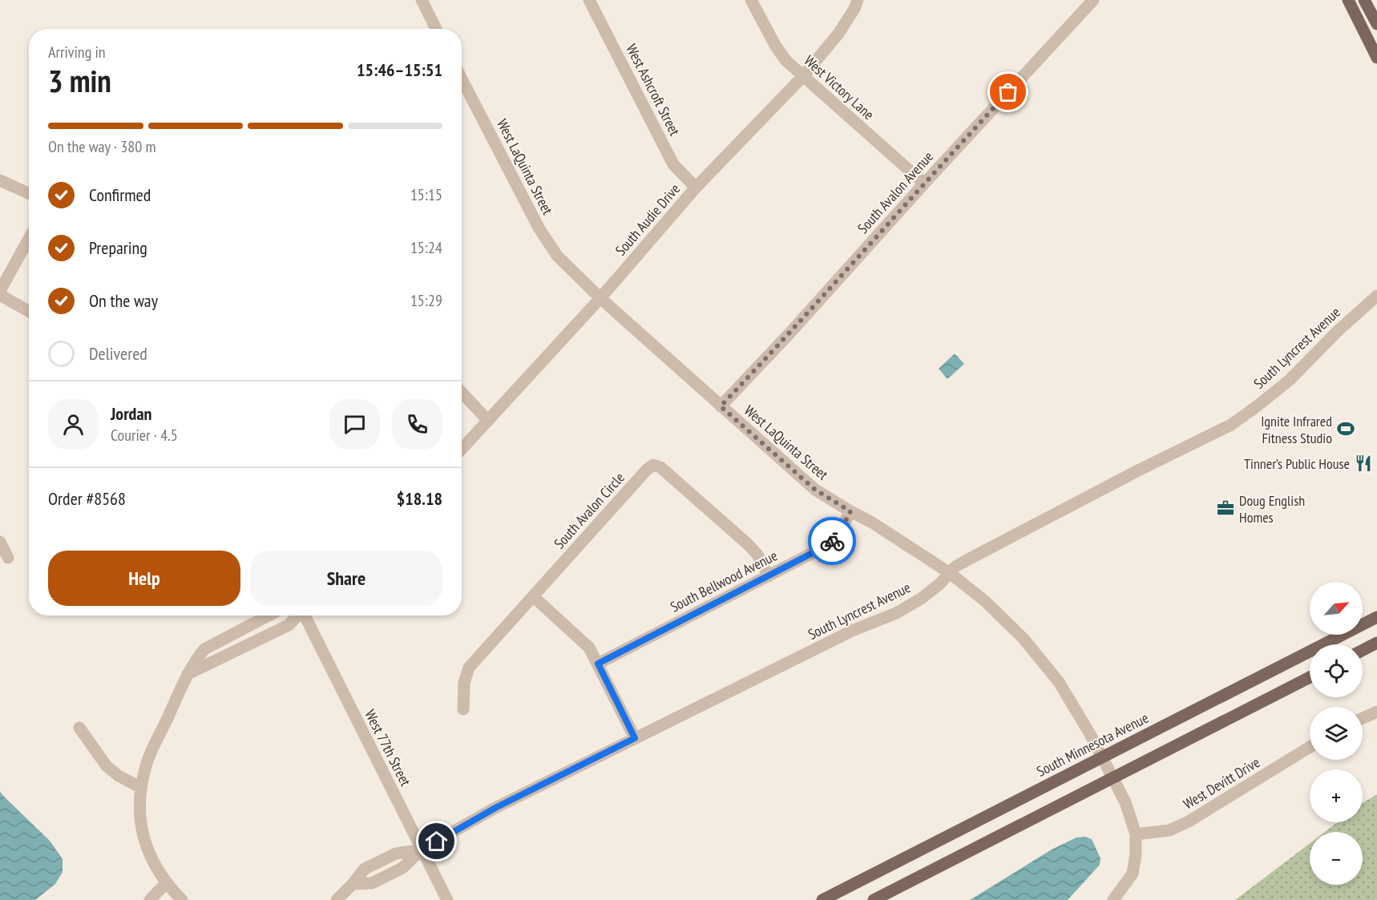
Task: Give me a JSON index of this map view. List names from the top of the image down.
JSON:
{
  "streets": {
    "main road": ["South Minnesota Avenue"],
    "street": [
      "West Victory Lane",
      "West Ashcroft Street",
      "West LaQuinta Street",
      "South Avalon Avenue",
      "South Audie Drive",
      "South Lyncrest Avenue",
      "South Avalon Circle",
      "South Bellwood Avenue",
      "West 77th Street",
      "West Devitt Drive"
    ]
  },
  "crossings": [
    ["West Victory Lane", "South Avalon Avenue"],
    ["West Victory Lane", "South Audie Drive"],
    ["West Ashcroft Street", "South Audie Drive"],
    ["West LaQuinta Street", "South Avalon Avenue"],
    ["West LaQuinta Street", "South Audie Drive"],
    ["West LaQuinta Street", "South Lyncrest Avenue"],
    ["West LaQuinta Street", "South Bellwood Avenue"],
    ["West LaQuinta Street", "South Minnesota Avenue"],
    ["West LaQuinta Street", "West Devitt Drive"],
    ["South Lyncrest Avenue", "West 77th Street"],
    ["South Avalon Circle", "South Bellwood Avenue"]
  ],
  "places": {
    "sports": ["Ignite Infrared Fitness Studio"],
    "restaurant": ["Tinner’s Public House"],
    "office": ["Doug English Homes"]
  },
  "north": "top right",
  "page": {
    "heading": ["3 min", "Arriving in", "15:46–15:51"],
    "panel": [
      "Jordan",
      "Courier · 4.5",
      "Order #8568",
      "$18.18"
    ],
    "bar": "On the way · 380 m",
    "list": [
      ["Confirmed", "15:15"],
      ["Preparing", "15:24"],
      ["On the way", "15:29"],
      "Delivered"
    ],
    "buttons": ["Help", "Share"],
    "map_buttons": ["+", "−"]
  }
}
